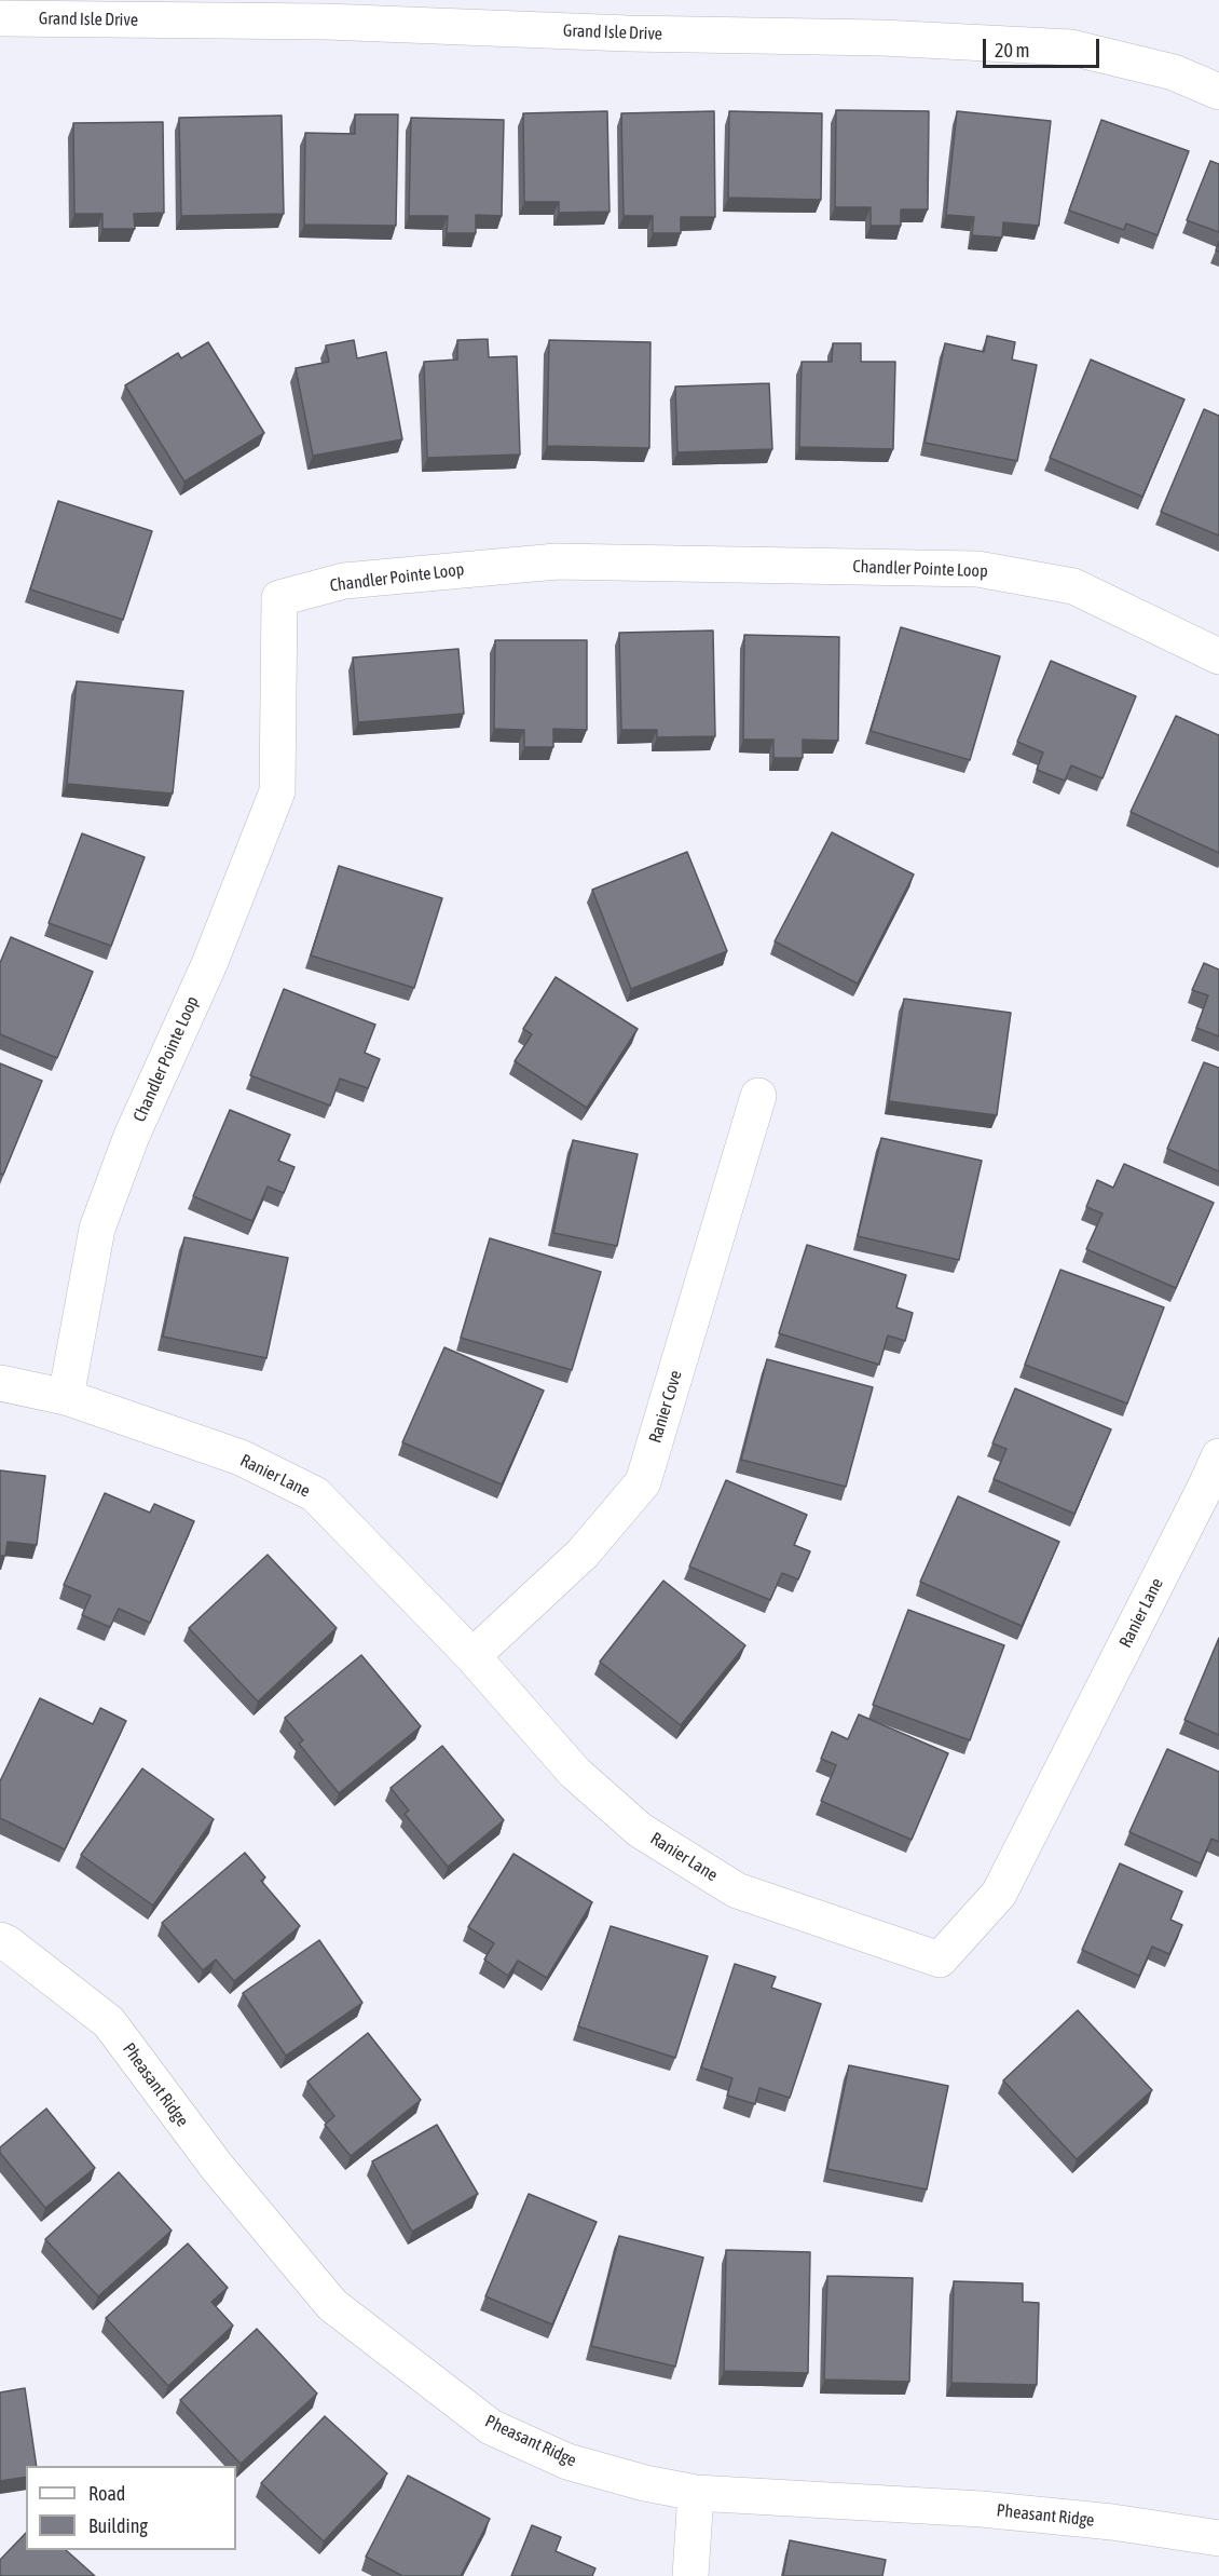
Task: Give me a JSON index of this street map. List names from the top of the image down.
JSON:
{
  "streets": {
    "street": [
      "Grand Isle Drive",
      "Chandler Pointe Loop",
      "Ranier Cove",
      "Ranier Lane",
      "Pheasant Ridge"
    ]
  },
  "crossings": [
    ["Chandler Pointe Loop", "Ranier Lane"],
    ["Ranier Cove", "Ranier Lane"]
  ],
  "legend": ["Road", "Building"],
  "scale_bar": "20 m"
}
